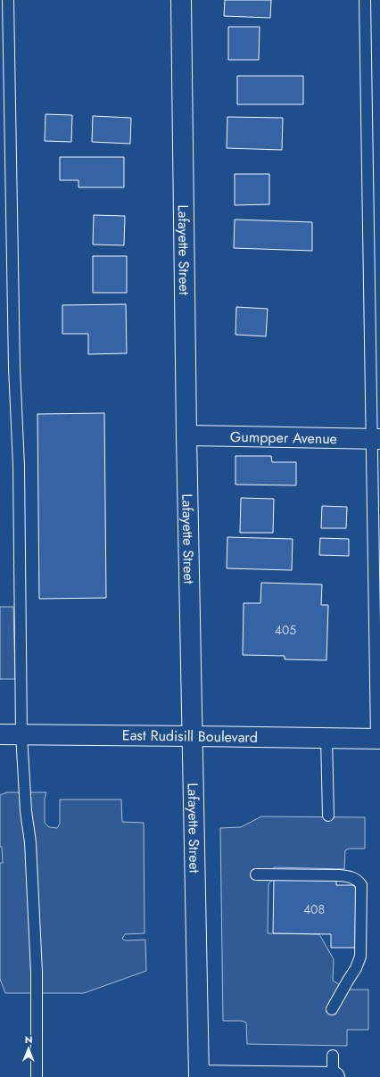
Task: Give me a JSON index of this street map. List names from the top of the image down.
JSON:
{
  "streets": {
    "main road": ["Lafayette Street", "Gumpper Avenue", "East Rudisill Boulevard"]
  },
  "crossings": [
    ["Lafayette Street", "Gumpper Avenue"],
    ["Lafayette Street", "East Rudisill Boulevard"]
  ],
  "house_numbers": ["405", "408"],
  "north": "top"
}
